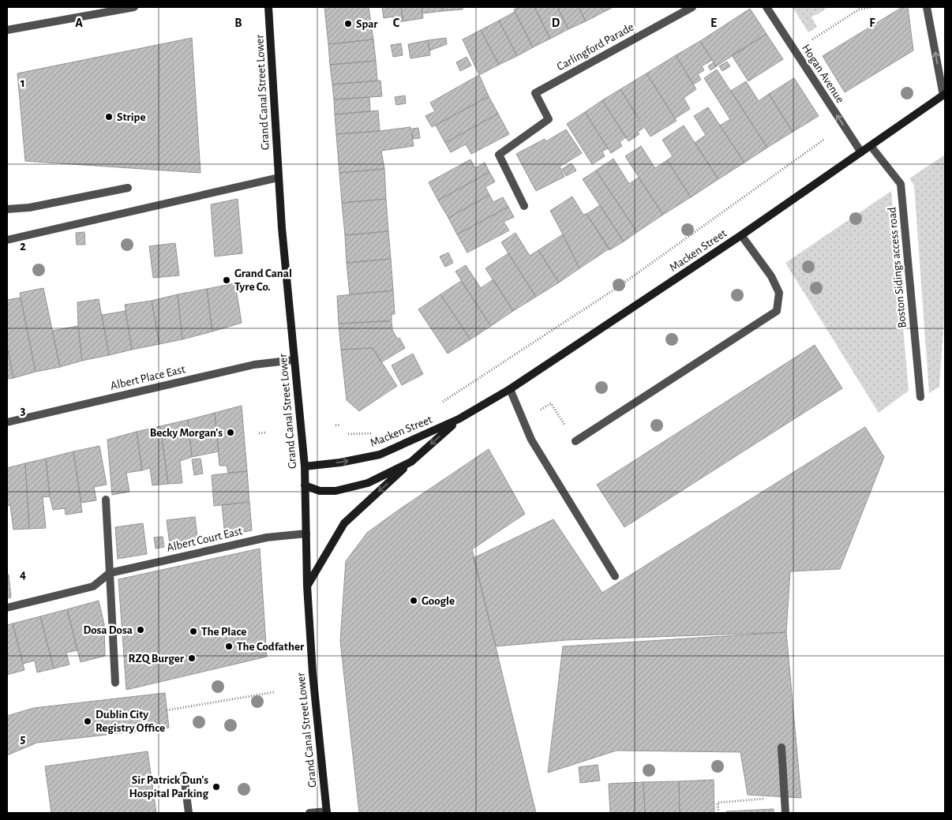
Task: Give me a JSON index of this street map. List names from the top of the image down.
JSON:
{
  "streets": {
    "street": [
      "Carlingford Parade",
      "Hogan Avenue",
      "Grand Canal Street Lower",
      "Macken Street",
      "Boston Sidings access road",
      "Albert Place East",
      "Albert Court East"
    ]
  },
  "crossings": [
    ["Hogan Avenue", "Macken Street"],
    ["Grand Canal Street Lower", "Macken Street"],
    ["Grand Canal Street Lower", "Albert Place East"],
    ["Grand Canal Street Lower", "Albert Court East"],
    ["Macken Street", "Boston Sidings access road"]
  ],
  "one_way": ["Hogan Avenue"],
  "places": [
    "Spar",
    "Stripe",
    "Grand Canal Tyre Co.",
    "Becky Morgan's",
    "Google",
    "Dosa Dosa",
    "The Place",
    "The Codfather",
    "RZQ Burger",
    "Dublin City Registry Office",
    "Sir Patrick Dun's Hospital Parking"
  ],
  "grid": {
    "columns": [
      "A",
      "B",
      "C",
      "D",
      "E",
      "F"
    ],
    "rows": [
      "1",
      "2",
      "3",
      "4",
      "5"
    ]
  }
}
